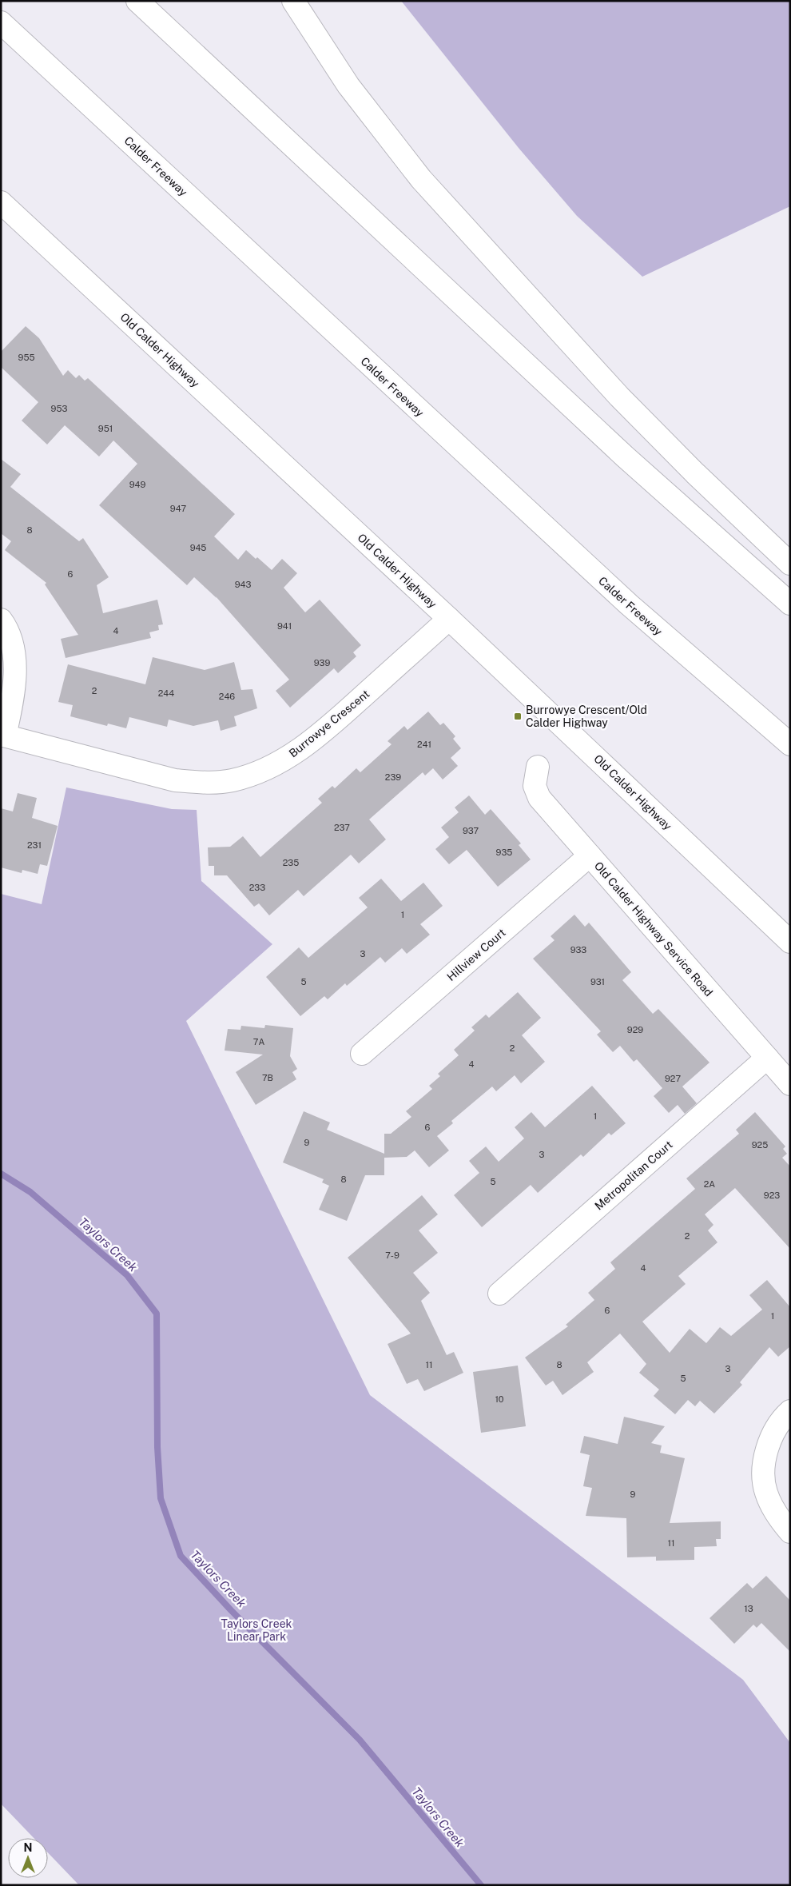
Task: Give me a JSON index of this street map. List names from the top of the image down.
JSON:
{
  "streets": {
    "main road": [
      "Calder Freeway",
      "Old Calder Highway",
      "Burrowye Crescent",
      "Old Calder Highway Service Road",
      "Hillview Court",
      "Metropolitan Court"
    ]
  },
  "crossings": [
    ["Old Calder Highway", "Burrowye Crescent"],
    ["Old Calder Highway Service Road", "Hillview Court"],
    ["Old Calder Highway Service Road", "Metropolitan Court"]
  ],
  "water": ["Taylors Creek"],
  "parks": ["Taylors Creek Linear Park"],
  "places": {
    "transit": ["Burrowye Crescent/Old Calder Highway"]
  },
  "house_numbers": [
    "955",
    "953",
    "951",
    "949",
    "947",
    "8",
    "945",
    "6",
    "943",
    "941",
    "4",
    "939",
    "2",
    "244",
    "246",
    "241",
    "239",
    "237",
    "937",
    "231",
    "935",
    "235",
    "233",
    "1",
    "933",
    "3",
    "5",
    "931",
    "929",
    "7A",
    "2",
    "4",
    "7B",
    "927",
    "1",
    "6",
    "9",
    "925",
    "3",
    "8",
    "5",
    "2A",
    "923",
    "2",
    "7-9",
    "4",
    "6",
    "1",
    "11",
    "8",
    "3",
    "5",
    "10",
    "9",
    "11",
    "13"
  ],
  "north": "top"
}
